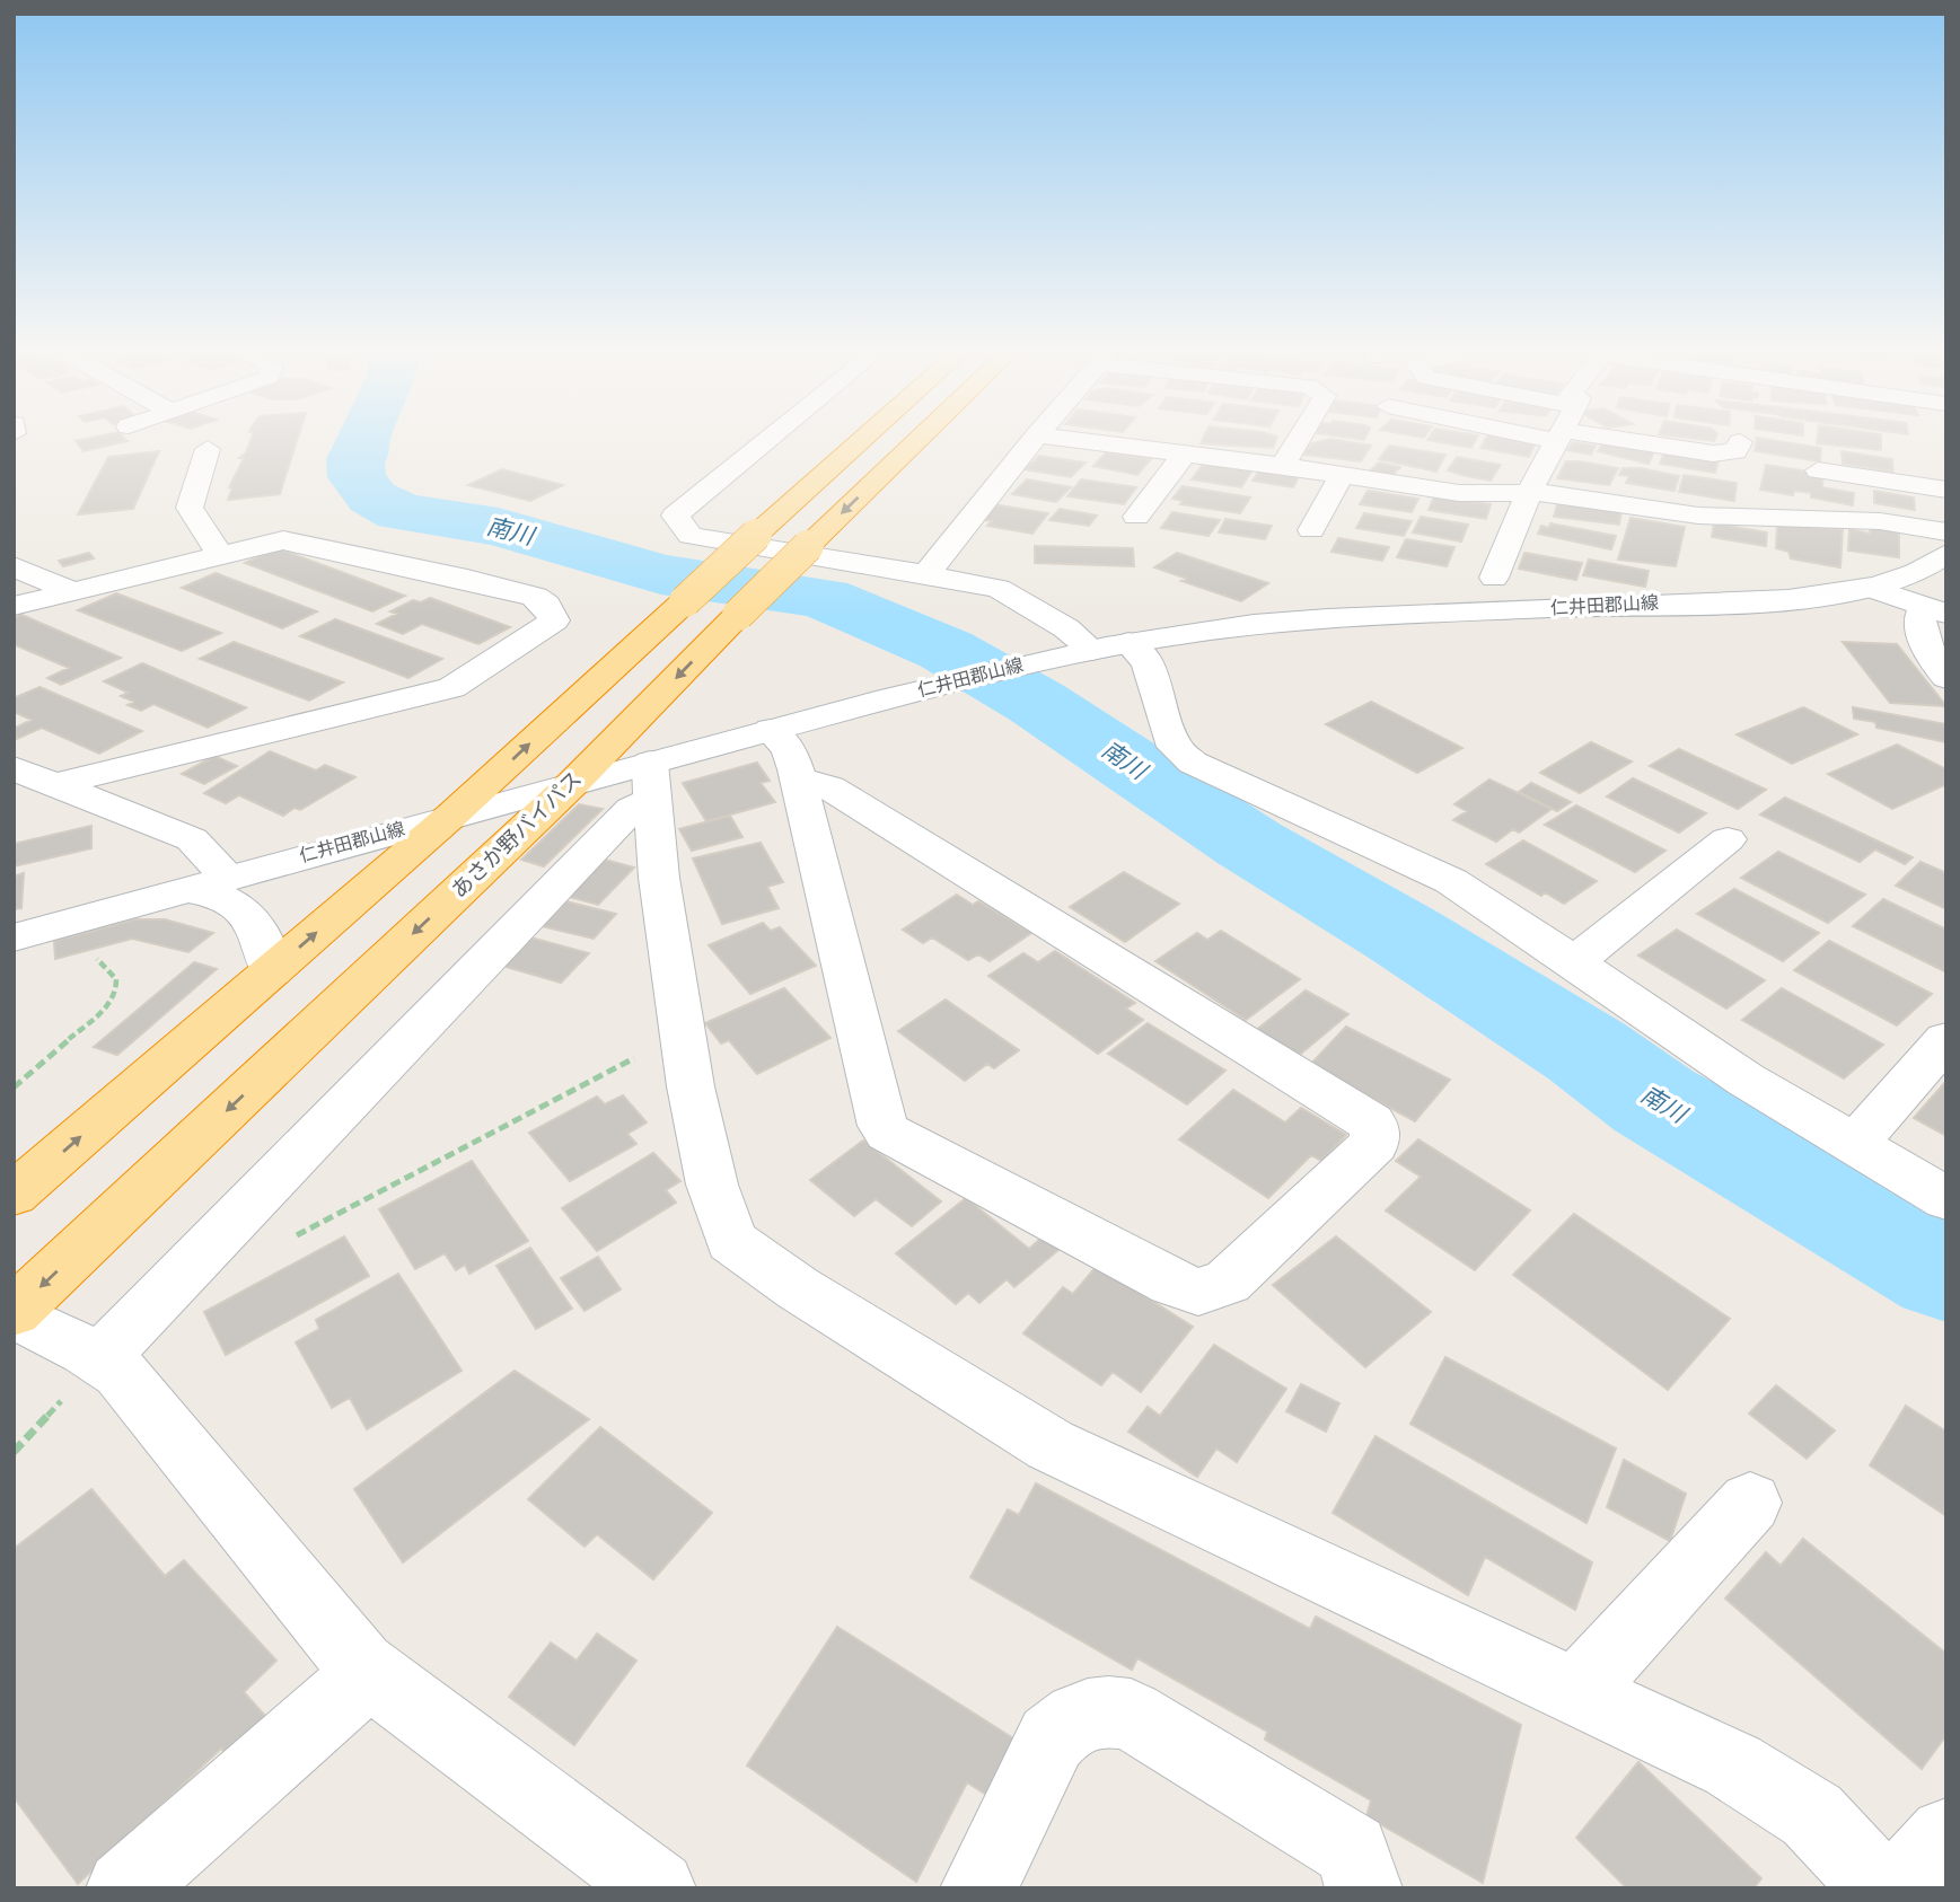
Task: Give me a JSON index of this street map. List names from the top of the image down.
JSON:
{
  "streets": {
    "highway": ["あさか野バイパス"],
    "street": ["仁井田郡山線"]
  },
  "crossings": [
    ["仁井田郡山線", "あさか野バイパス"]
  ],
  "water": ["南川"]
}
